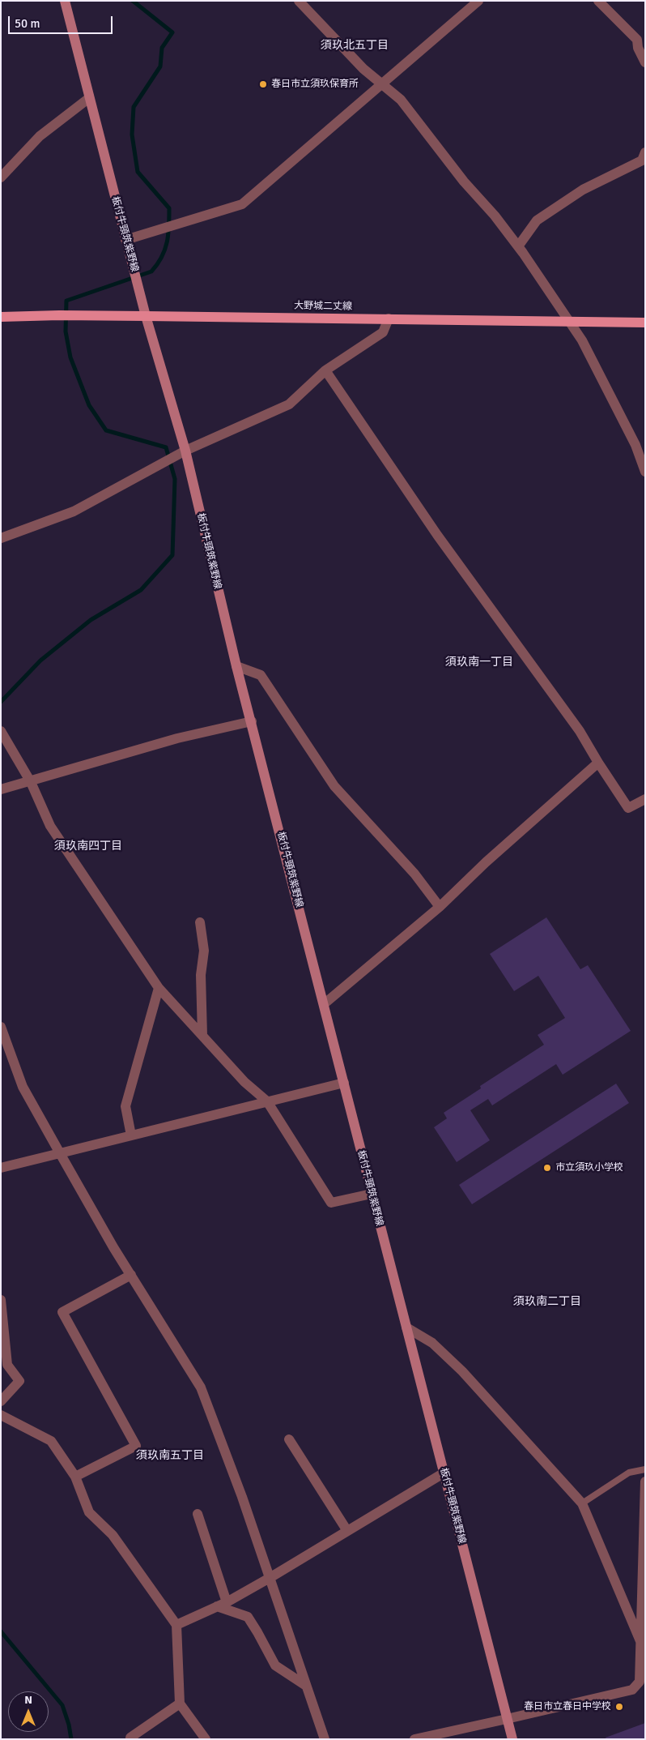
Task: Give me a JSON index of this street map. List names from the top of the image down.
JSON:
{
  "streets": {
    "main road": ["板付牛頸筑紫野線", "大野城二丈線"]
  },
  "crossings": [
    ["板付牛頸筑紫野線", "大野城二丈線"]
  ],
  "districts": [
    "須玖北五丁目",
    "須玖南一丁目",
    "須玖南四丁目",
    "須玖南二丁目",
    "須玖南五丁目"
  ],
  "places": ["春日市立須玖保育所", "市立須玖小学校", "春日市立春日中学校"],
  "scale_bar": "50 m",
  "north": "top"
}
